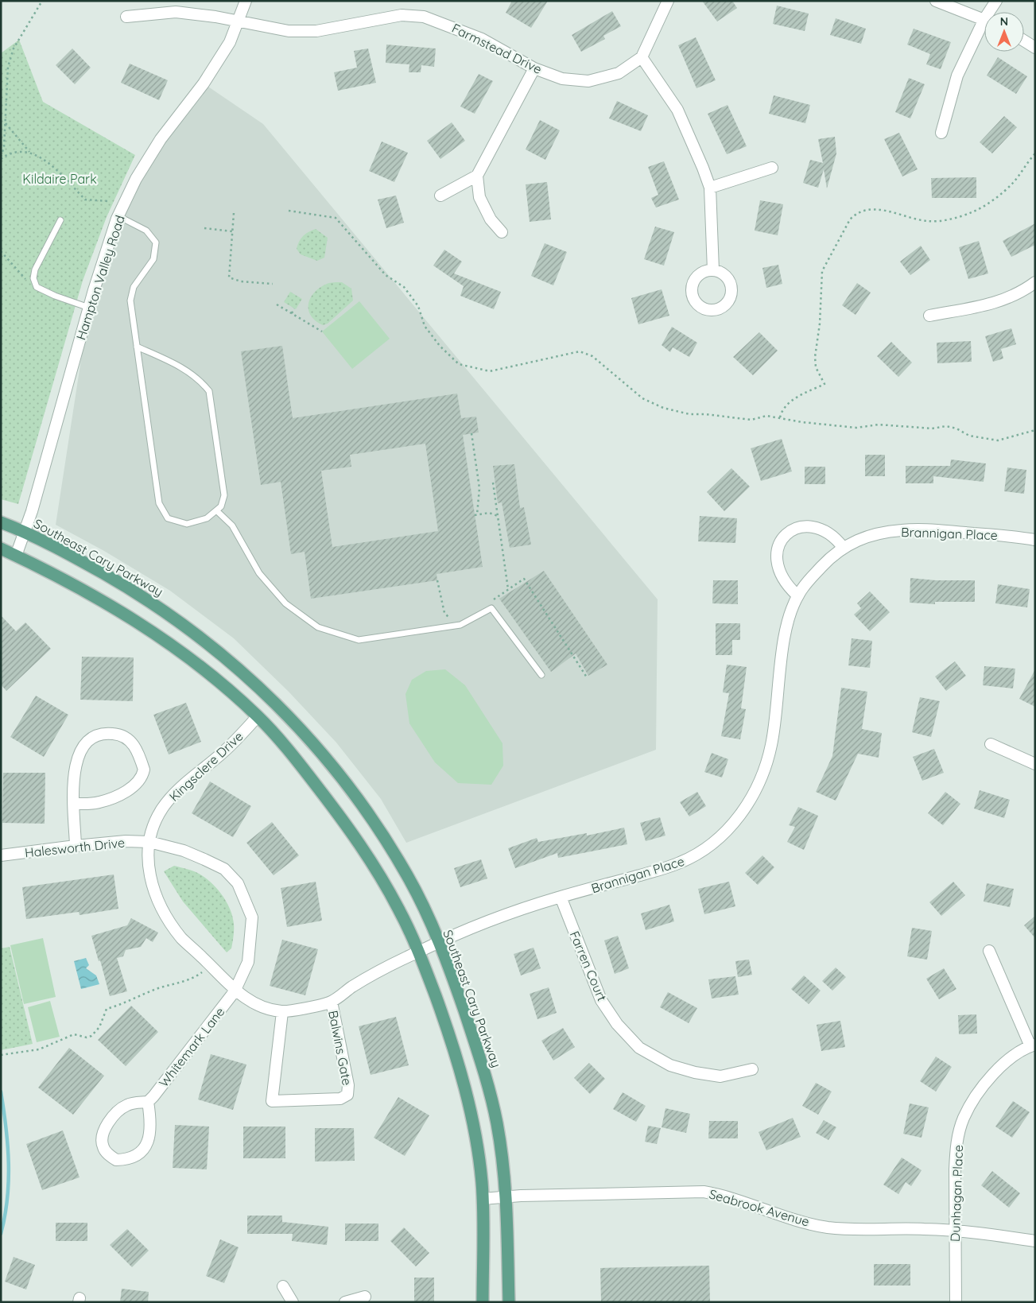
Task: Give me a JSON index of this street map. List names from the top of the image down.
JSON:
{
  "streets": {
    "main road": ["Southeast Cary Parkway"],
    "street": [
      "Farmstead Drive",
      "Hampton Valley Road",
      "Brannigan Place",
      "Kingsclere Drive",
      "Halesworth Drive",
      "Farren Court",
      "Whitemark Lane",
      "Balwins Gate",
      "Dunhagan Place",
      "Seabrook Avenue"
    ]
  },
  "crossings": [
    ["Farmstead Drive", "Hampton Valley Road"],
    ["Hampton Valley Road", "Southeast Cary Parkway"],
    ["Brannigan Place", "Southeast Cary Parkway"],
    ["Brannigan Place", "Kingsclere Drive"],
    ["Brannigan Place", "Farren Court"],
    ["Southeast Cary Parkway", "Seabrook Avenue"],
    ["Kingsclere Drive", "Halesworth Drive"],
    ["Kingsclere Drive", "Whitemark Lane"],
    ["Kingsclere Drive", "Balwins Gate"],
    ["Dunhagan Place", "Seabrook Avenue"]
  ],
  "parks": ["Kildaire Park"],
  "north": "top"
}
